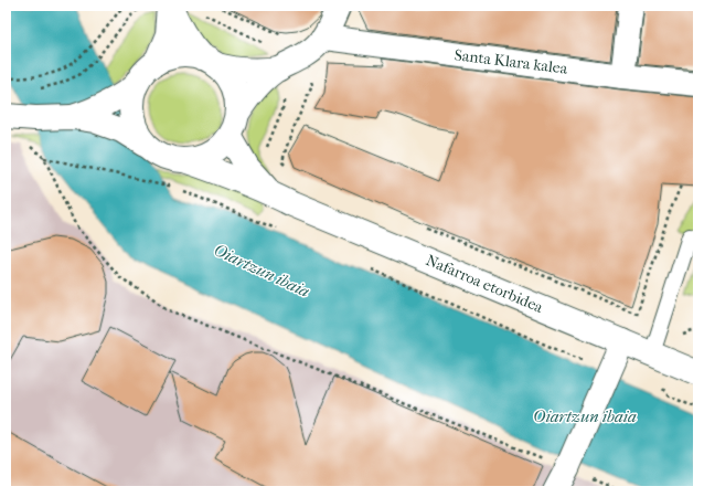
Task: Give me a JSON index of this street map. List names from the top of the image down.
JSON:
{
  "streets": {
    "main road": ["Santa Klara kalea", "Nafarroa etorbidea"]
  },
  "water": ["Oiartzun ibaia"]
}
